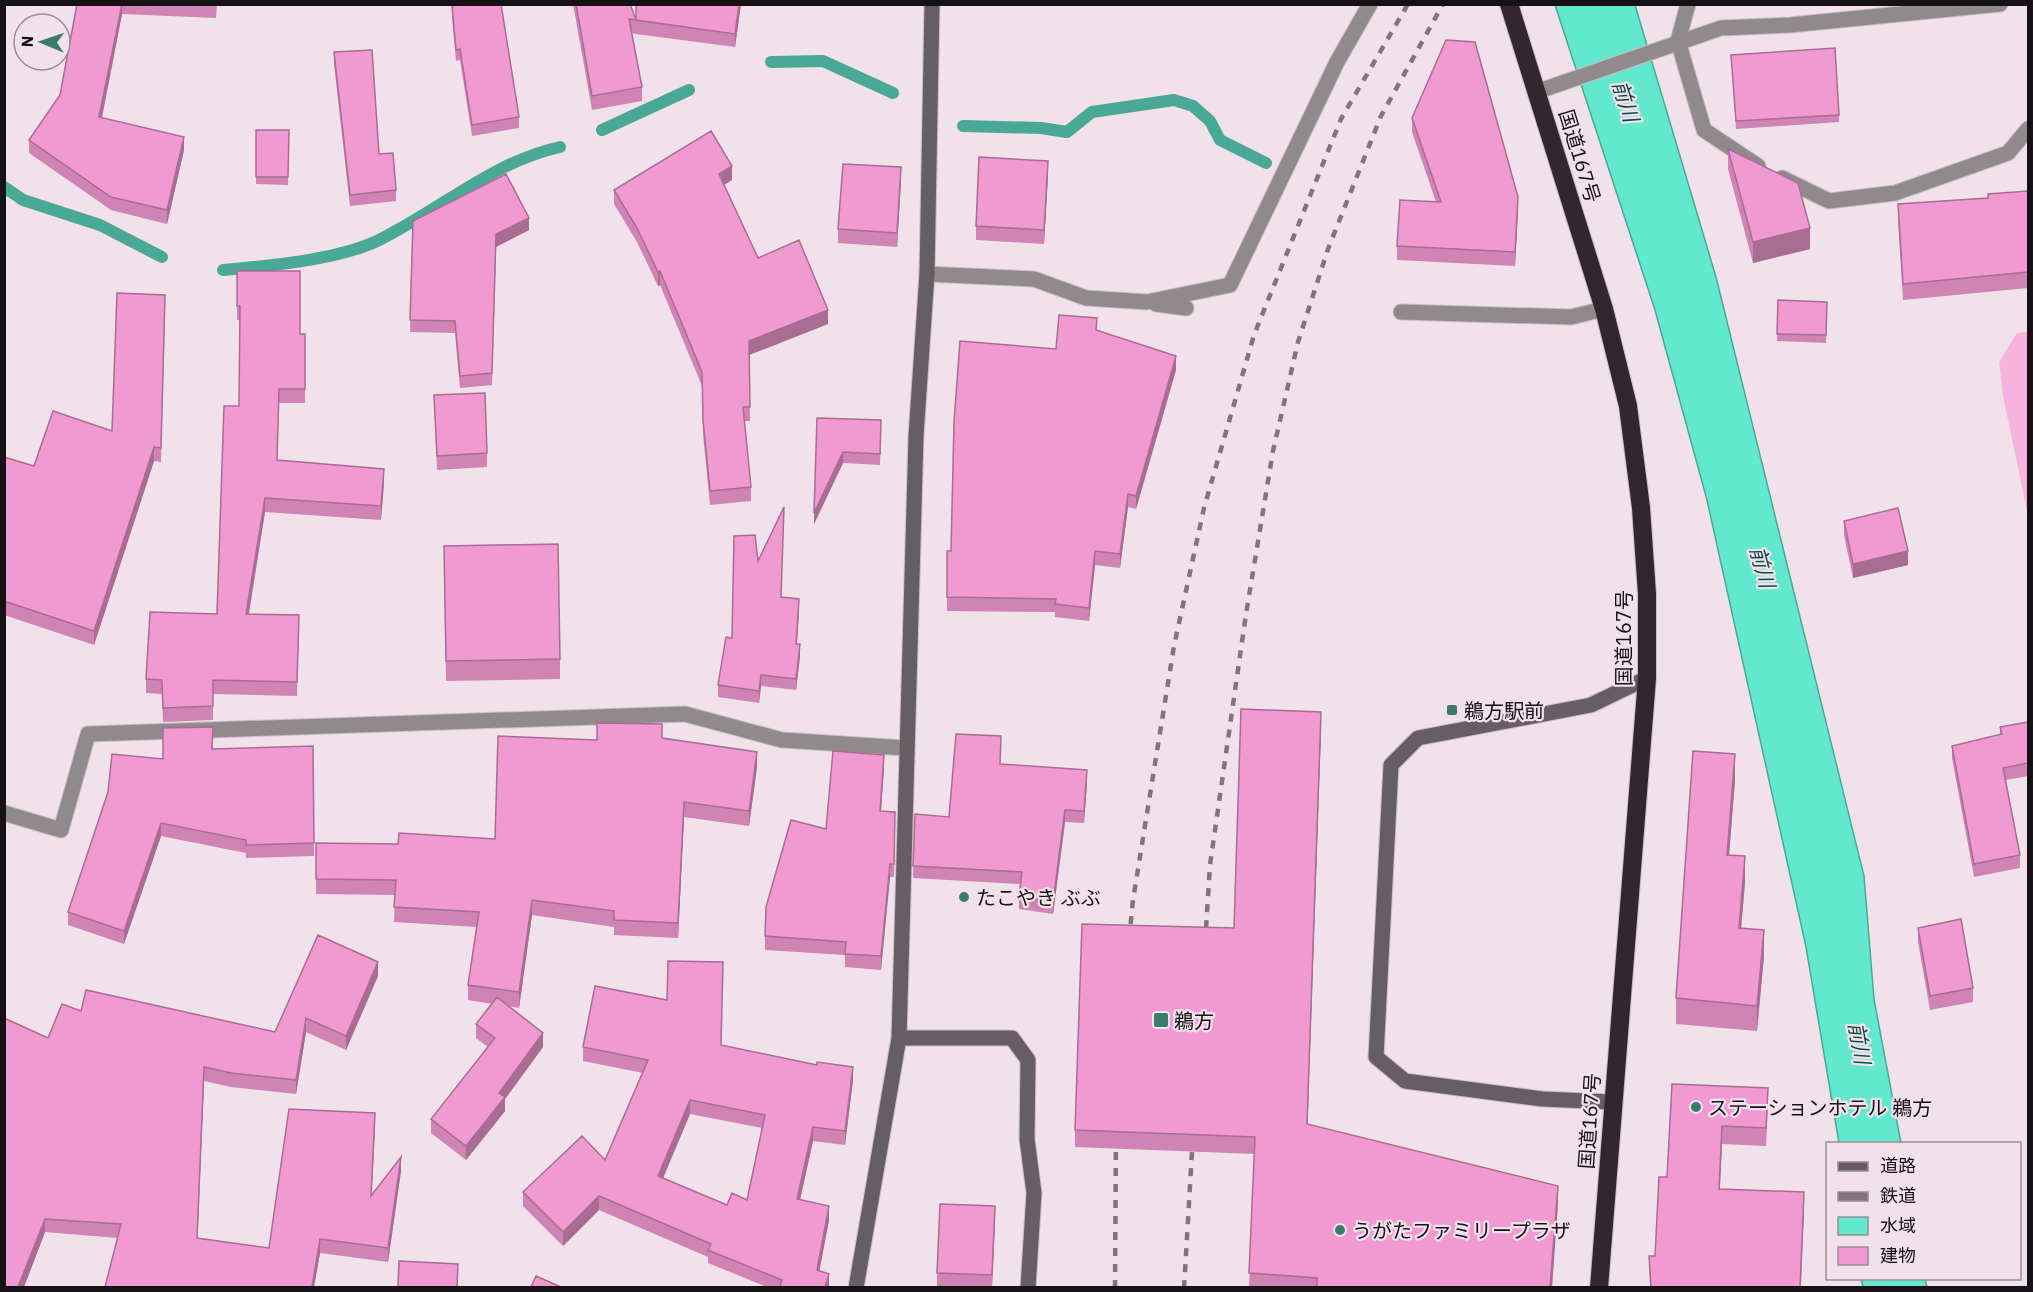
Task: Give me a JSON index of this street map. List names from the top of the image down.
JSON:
{
  "streets": {
    "highway": ["国道167号"]
  },
  "water": ["前川"],
  "places": {
    "transit": ["鵜方駅前", "鵜方"],
    "other": ["たこやき ぶぶ", "ステーションホテル 鵜方", "うがたファミリープラザ"]
  },
  "legend": [
    "道路",
    "鉄道",
    "水域",
    "建物"
  ],
  "north": "left"
}
